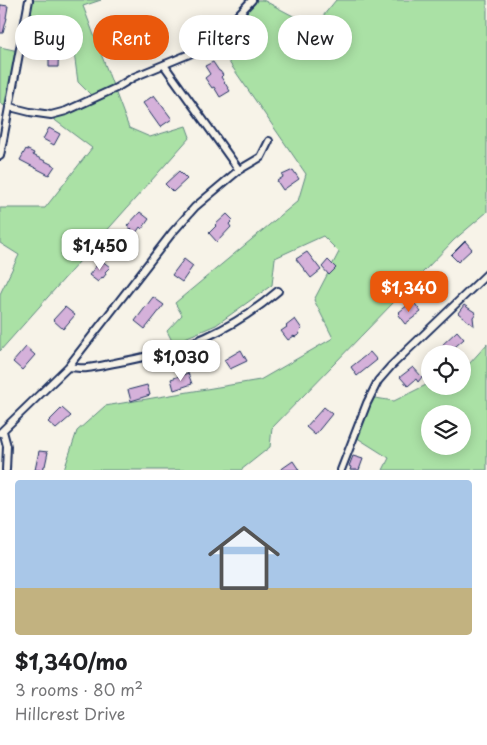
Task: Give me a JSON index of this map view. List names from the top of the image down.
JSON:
{
  "page": {
    "chip": [
      "Buy",
      "Rent",
      "Filters",
      "New"
    ],
    "price": ["$1,450", "$1,340", "$1,030"],
    "list": [
      {
        "name": "$1,340/mo",
        "note": "3 rooms · 80 m² · Hillcrest Drive"
      }
    ]
  }
}
